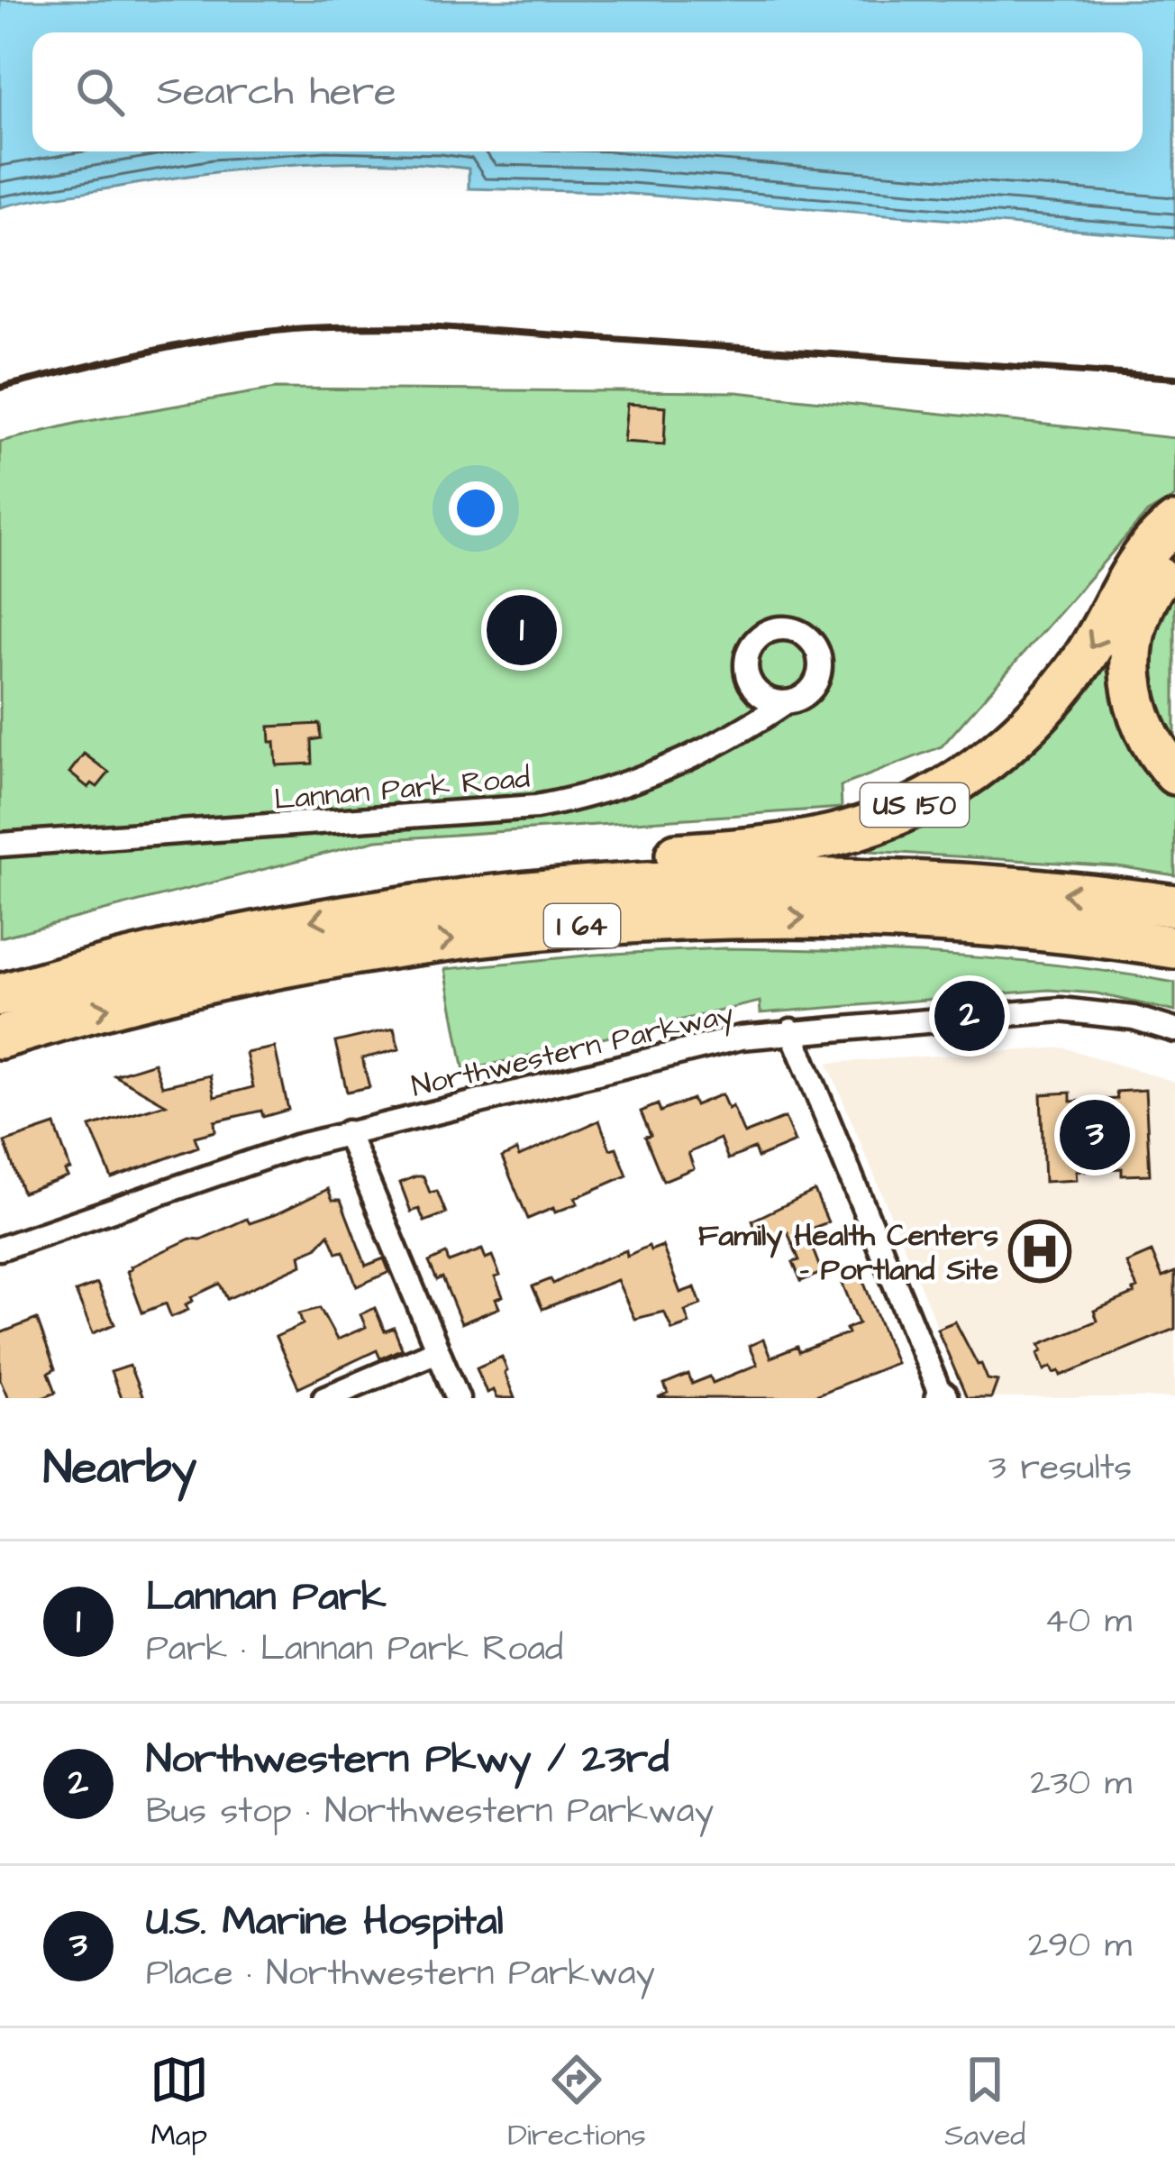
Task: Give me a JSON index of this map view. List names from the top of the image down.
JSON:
{
  "streets": {
    "highway": ["US 150", "I 64"],
    "street": ["Lannan Park Road", "Northwestern Parkway"]
  },
  "crossings": [
    ["US 150", "I 64"]
  ],
  "places": {
    "hospital": ["Family Health Centers – Portland Site"]
  },
  "page": {
    "search": "Search here",
    "pins": ["1", "2", "3"],
    "heading": ["Nearby", "3 results"],
    "list": [
      {
        "mark": "1",
        "name": "Lannan Park",
        "note": "Park · Lannan Park Road",
        "value": "40 m"
      },
      {
        "mark": "2",
        "name": "Northwestern Pkwy / 23rd",
        "note": "Bus stop · Northwestern Parkway",
        "value": "230 m"
      },
      {
        "mark": "3",
        "name": "U.S. Marine Hospital",
        "note": "Place · Northwestern Parkway",
        "value": "290 m"
      }
    ],
    "nav": ["Map", "Directions", "Saved"]
  }
}
